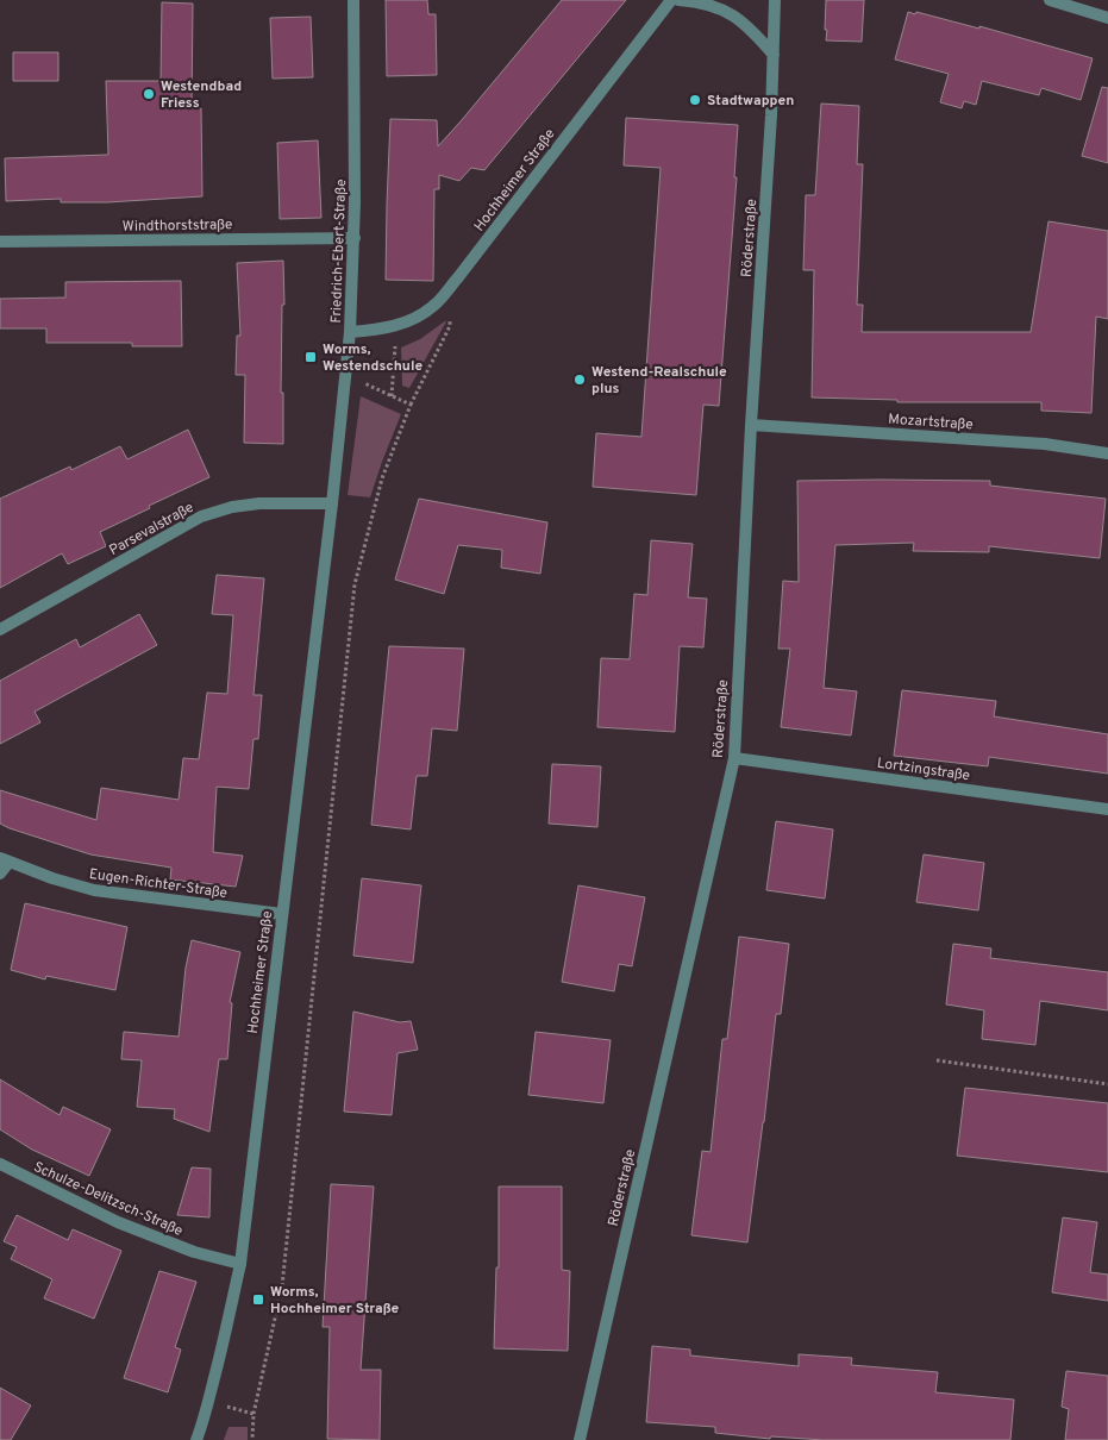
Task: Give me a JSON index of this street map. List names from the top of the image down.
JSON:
{
  "streets": {
    "street": [
      "Hochheimer Straße",
      "Windthorststraße",
      "Röderstraße",
      "Friedrich-Ebert-Straße",
      "Mozartstraße",
      "Parsevalstraße",
      "Lortzingstraße",
      "Eugen-Richter-Straße",
      "Schulze-Delitzsch-Straße"
    ]
  },
  "crossings": [
    ["Hochheimer Straße", "Friedrich-Ebert-Straße"],
    ["Hochheimer Straße", "Parsevalstraße"],
    ["Hochheimer Straße", "Eugen-Richter-Straße"],
    ["Hochheimer Straße", "Schulze-Delitzsch-Straße"],
    ["Windthorststraße", "Friedrich-Ebert-Straße"],
    ["Röderstraße", "Mozartstraße"],
    ["Röderstraße", "Lortzingstraße"],
    ["Friedrich-Ebert-Straße", "Parsevalstraße"]
  ],
  "places": {
    "other": ["Westendbad Friess", "Stadtwappen", "Westend-Realschule plus"],
    "transit": ["Worms, Westendschule", "Worms, Hochheimer Straße"]
  }
}
